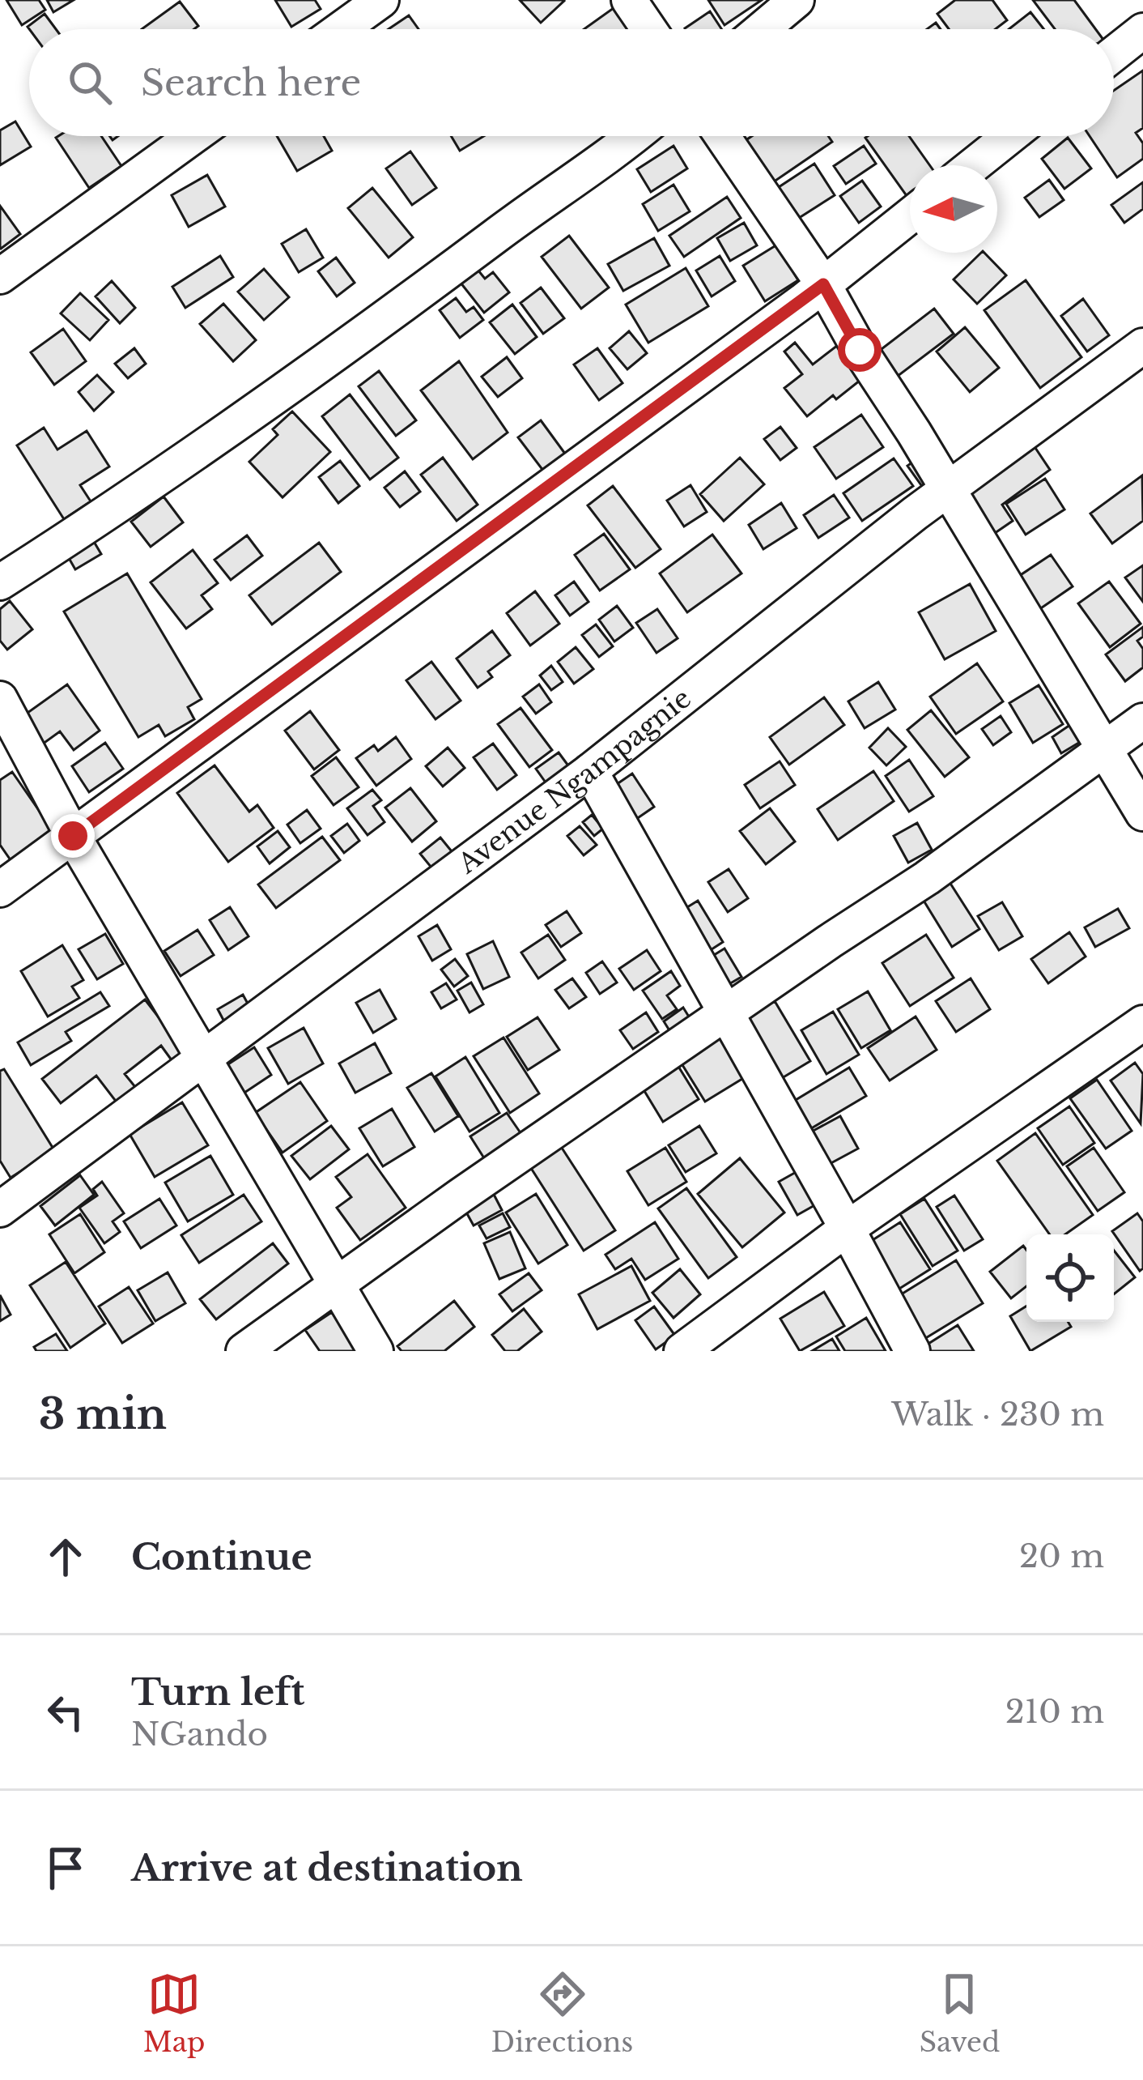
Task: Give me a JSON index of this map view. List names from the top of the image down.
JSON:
{
  "streets": {
    "street": ["Avenue Ngampagnie"]
  },
  "north": "left",
  "page": {
    "search": "Search here",
    "heading": ["3 min", "Walk · 230 m"],
    "list": [
      ["Continue", "20 m"],
      ["Turn left", "NGando", "210 m"],
      "Arrive at destination"
    ],
    "nav": ["Map", "Directions", "Saved"]
  }
}
